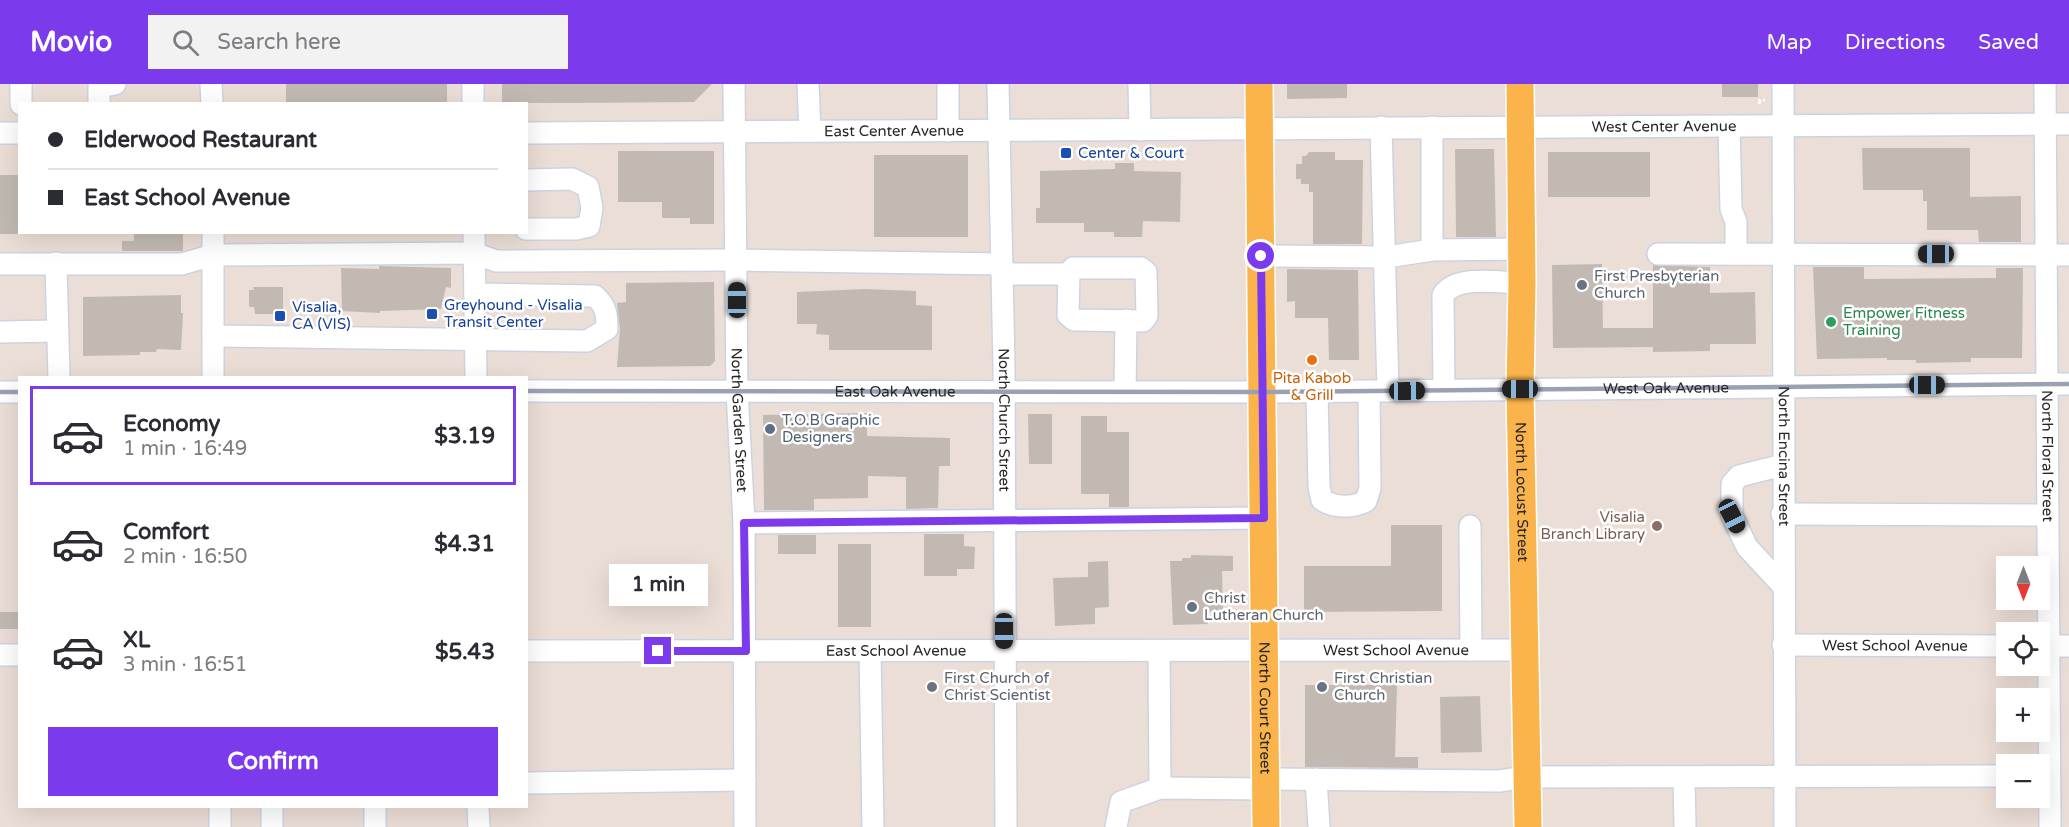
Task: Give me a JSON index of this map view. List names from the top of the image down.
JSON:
{
  "streets": {
    "main road": ["North Locust Street", "North Court Street"],
    "street": [
      "West Center Avenue",
      "East Center Avenue",
      "West Oak Avenue",
      "East Oak Avenue",
      "North Church Street",
      "North Garden Street",
      "North Encina Street",
      "North Floral Street",
      "West School Avenue",
      "East School Avenue"
    ]
  },
  "crossings": [
    ["West Center Avenue", "East Center Avenue"],
    ["West Center Avenue", "North Encina Street"],
    ["West Center Avenue", "North Floral Street"],
    ["West Center Avenue", "North Locust Street"],
    ["West Center Avenue", "North Court Street"],
    ["East Center Avenue", "North Church Street"],
    ["East Center Avenue", "North Garden Street"],
    ["East Center Avenue", "North Court Street"],
    ["West Oak Avenue", "East Oak Avenue"],
    ["West Oak Avenue", "North Encina Street"],
    ["West Oak Avenue", "North Floral Street"],
    ["West Oak Avenue", "North Locust Street"],
    ["West Oak Avenue", "North Court Street"],
    ["East Oak Avenue", "North Church Street"],
    ["East Oak Avenue", "North Garden Street"],
    ["East Oak Avenue", "North Court Street"],
    ["North Church Street", "East School Avenue"],
    ["North Garden Street", "East School Avenue"],
    ["North Encina Street", "West School Avenue"],
    ["North Locust Street", "West School Avenue"],
    ["West School Avenue", "East School Avenue"],
    ["West School Avenue", "North Court Street"],
    ["East School Avenue", "North Court Street"]
  ],
  "places": {
    "transit": ["Center & Court", "Greyhound - Visalia Transit Center", "Visalia, CA (VIS)"],
    "other": [
      "First Presbyterian Church",
      "Empower Fitness Training",
      "Pita Kabob & Grill",
      "T.O.B Graphic Designers",
      "Visalia Branch Library",
      "Christ Lutheran Church",
      "First Church of Christ Scientist",
      "First Christian Church"
    ]
  },
  "north": "bottom",
  "page": {
    "header": "Movio",
    "search": "Search here",
    "nav": ["Map", "Directions", "Saved"],
    "banner": ["Elderwood Restaurant", "East School Avenue"],
    "list": [
      {
        "name": "Economy",
        "note": "1 min · 16:49",
        "value": "$3.19"
      },
      {
        "name": "Comfort",
        "note": "2 min · 16:50",
        "value": "$4.31"
      },
      {
        "name": "XL",
        "note": "3 min · 16:51",
        "value": "$5.43"
      }
    ],
    "map_buttons": ["+", "−"],
    "bubble": "1 min",
    "buttons": "Confirm"
  }
}
